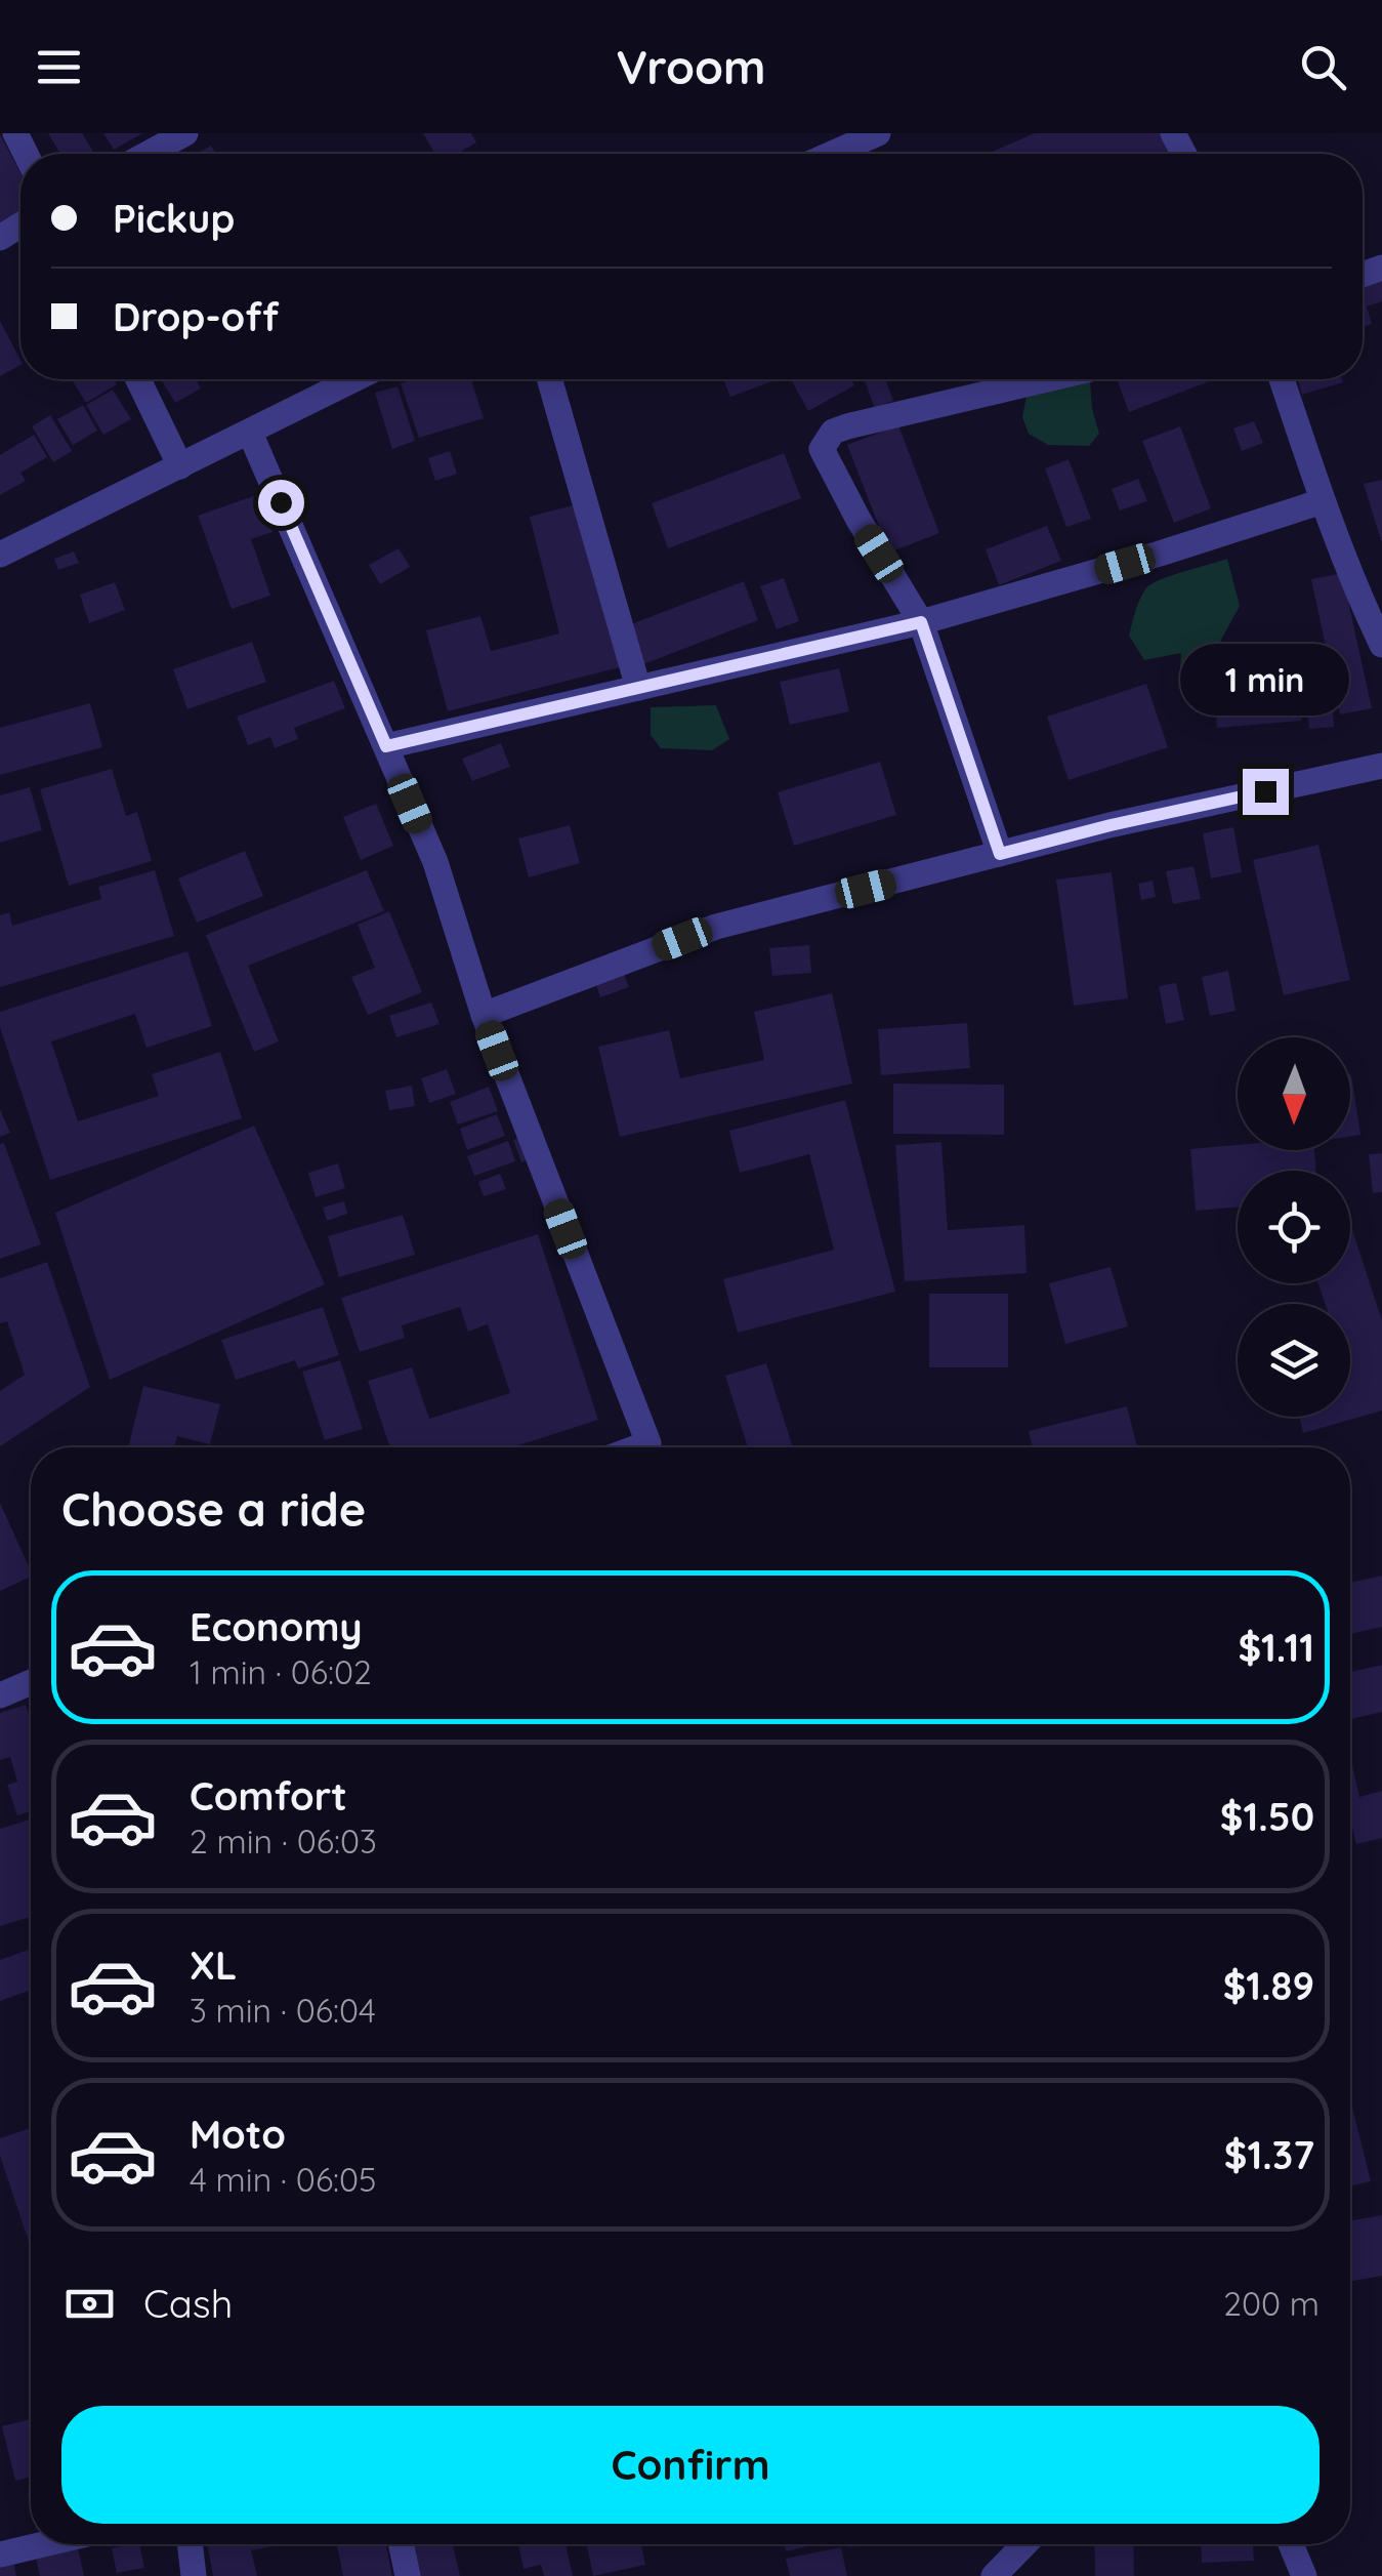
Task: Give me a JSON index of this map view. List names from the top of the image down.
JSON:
{
  "north": "bottom",
  "page": {
    "header": "Vroom",
    "banner": ["Pickup", "Drop-off"],
    "bubble": "1 min",
    "heading": "Choose a ride",
    "list": [
      {
        "name": "Economy",
        "note": "1 min · 06:02",
        "value": "$1.11"
      },
      {
        "name": "Comfort",
        "note": "2 min · 06:03",
        "value": "$1.50"
      },
      {
        "name": "XL",
        "note": "3 min · 06:04",
        "value": "$1.89"
      },
      {
        "name": "Moto",
        "note": "4 min · 06:05",
        "value": "$1.37"
      }
    ],
    "pay": ["Cash", "200 m"],
    "buttons": "Confirm"
  }
}
